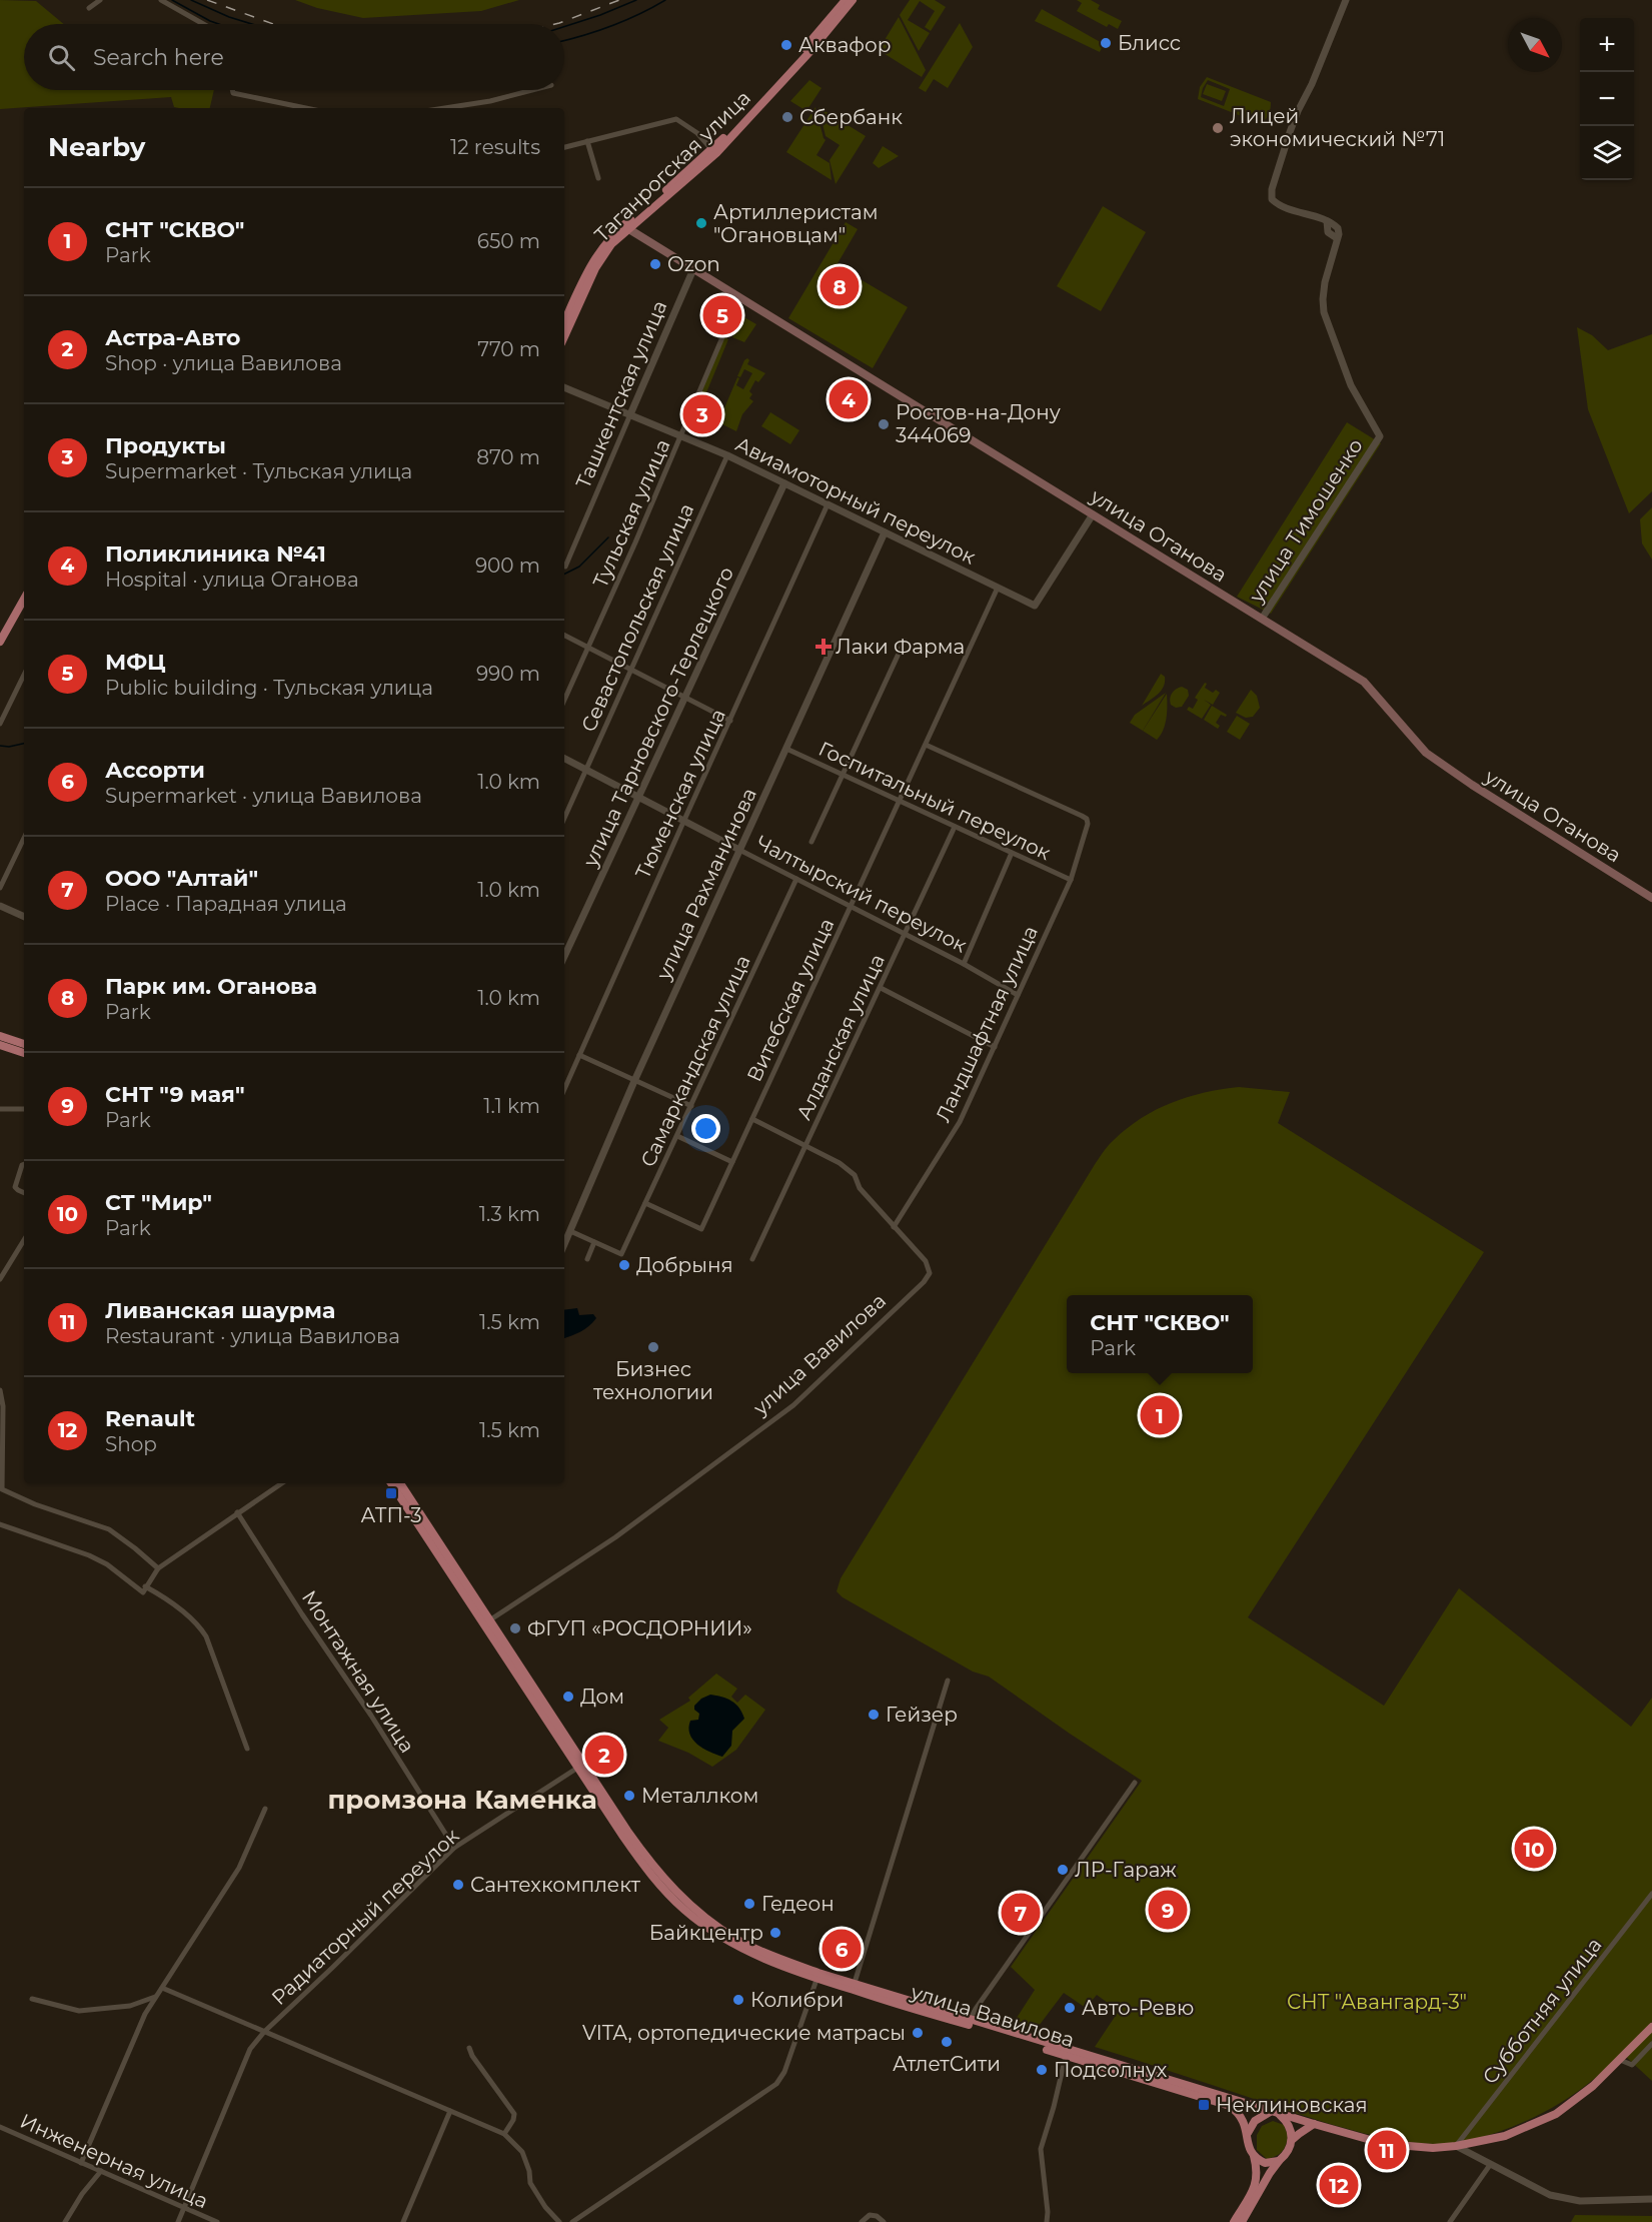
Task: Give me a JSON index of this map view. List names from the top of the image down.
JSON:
{
  "streets": {
    "main road": ["Таганрогская улица", "улица Оганова", "улица Вавилова"],
    "street": [
      "Ташкентская улица",
      "Авиамоторный переулок",
      "Тульская улица",
      "улица Тимошенко",
      "Севастопольская улица",
      "улица Тарновского-Терлецкого",
      "Тюменская улица",
      "Госпитальный переулок",
      "улица Рахманинова",
      "Чалтырский переулок",
      "Витебская улица",
      "Ландшафтная улица",
      "Алданская улица",
      "Самаркандская улица",
      "Монтажная улица",
      "Радиаторный переулок",
      "Субботняя улица",
      "Инженерная улица"
    ]
  },
  "crossings": [
    ["Таганрогская улица", "улица Оганова"],
    ["Ташкентская улица", "Авиамоторный переулок"],
    ["Ташкентская улица", "улица Оганова"],
    ["Авиамоторный переулок", "Тульская улица"],
    ["Авиамоторный переулок", "улица Оганова"],
    ["Авиамоторный переулок", "Севастопольская улица"],
    ["Авиамоторный переулок", "улица Тарновского-Терлецкого"],
    ["Авиамоторный переулок", "Тюменская улица"],
    ["Авиамоторный переулок", "улица Рахманинова"],
    ["Авиамоторный переулок", "Витебская улица"],
    ["Тульская улица", "улица Оганова"],
    ["улица Тимошенко", "улица Оганова"],
    ["Севастопольская улица", "Чалтырский переулок"],
    ["улица Тарновского-Терлецкого", "Чалтырский переулок"],
    ["Тюменская улица", "Чалтырский переулок"],
    ["Госпитальный переулок", "улица Рахманинова"],
    ["Госпитальный переулок", "Витебская улица"],
    ["Госпитальный переулок", "Ландшафтная улица"],
    ["Госпитальный переулок", "Алданская улица"],
    ["улица Рахманинова", "Чалтырский переулок"],
    ["Чалтырский переулок", "Витебская улица"],
    ["Чалтырский переулок", "Ландшафтная улица"],
    ["Чалтырский переулок", "Алданская улица"],
    ["Чалтырский переулок", "Самаркандская улица"],
    ["Витебская улица", "Ландшафтная улица"],
    ["Витебская улица", "Самаркандская улица"],
    ["Витебская улица", "улица Вавилова"],
    ["Ландшафтная улица", "улица Вавилова"],
    ["Алданская улица", "улица Вавилова"],
    ["улица Вавилова", "Радиаторный переулок"],
    ["улица Вавилова", "Субботняя улица"],
    ["Монтажная улица", "Радиаторный переулок"],
    ["Радиаторный переулок", "Инженерная улица"]
  ],
  "districts": ["промзона Каменка"],
  "parks": ["СНТ \"Авангард-3\""],
  "places": {
    "other": [
      "Блисс",
      "Аквафор",
      "Сбербанк",
      "Лицей экономический №71",
      "Артиллеристам \"Огановцам\"",
      "Ozon",
      "Ростов-на-Дону 344069",
      "Добрыня",
      "Бизнес технологии",
      "ФГУП «РОСДОРНИИ»",
      "Дом",
      "Гейзер",
      "Металлком",
      "ЛР-Гараж",
      "Сантехкомплект",
      "Гедеон",
      "Байкцентр",
      "Колибри",
      "Авто-Ревю",
      "VITA, ортопедические матрасы",
      "АтлетСити",
      "Подсолнух"
    ],
    "health": ["Лаки Фарма"],
    "transit": ["АТП-3", "Неклиновская"]
  },
  "north": "bottom right",
  "page": {
    "map_buttons": ["+", "−"],
    "search": "Search here",
    "heading": ["Nearby", "12 results"],
    "list": [
      {
        "mark": "1",
        "name": "СНТ \"СКВО\"",
        "note": "Park",
        "value": "650 m"
      },
      {
        "mark": "2",
        "name": "Астра-Авто",
        "note": "Shop · улица Вавилова",
        "value": "770 m"
      },
      {
        "mark": "3",
        "name": "Продукты",
        "note": "Supermarket · Тульская улица",
        "value": "870 m"
      },
      {
        "mark": "4",
        "name": "Поликлиника №41",
        "note": "Hospital · улица Оганова",
        "value": "900 m"
      },
      {
        "mark": "5",
        "name": "МФЦ",
        "note": "Public building · Тульская улица",
        "value": "990 m"
      },
      {
        "mark": "6",
        "name": "Ассорти",
        "note": "Supermarket · улица Вавилова",
        "value": "1.0 km"
      },
      {
        "mark": "7",
        "name": "ООО \"Алтай\"",
        "note": "Place · Парадная улица",
        "value": "1.0 km"
      },
      {
        "mark": "8",
        "name": "Парк им. Оганова",
        "note": "Park",
        "value": "1.0 km"
      },
      {
        "mark": "9",
        "name": "СНТ \"9 мая\"",
        "note": "Park",
        "value": "1.1 km"
      },
      {
        "mark": "10",
        "name": "СТ \"Мир\"",
        "note": "Park",
        "value": "1.3 km"
      },
      {
        "mark": "11",
        "name": "Ливанская шаурма",
        "note": "Restaurant · улица Вавилова",
        "value": "1.5 km"
      },
      {
        "mark": "12",
        "name": "Renault",
        "note": "Shop",
        "value": "1.5 km"
      }
    ],
    "pins": [
      "8",
      "5",
      "4",
      "3",
      "1",
      "2",
      "10",
      "9",
      "7",
      "6",
      "11",
      "12"
    ],
    "popup": ["СНТ \"СКВО\"", "Park"]
  }
}
